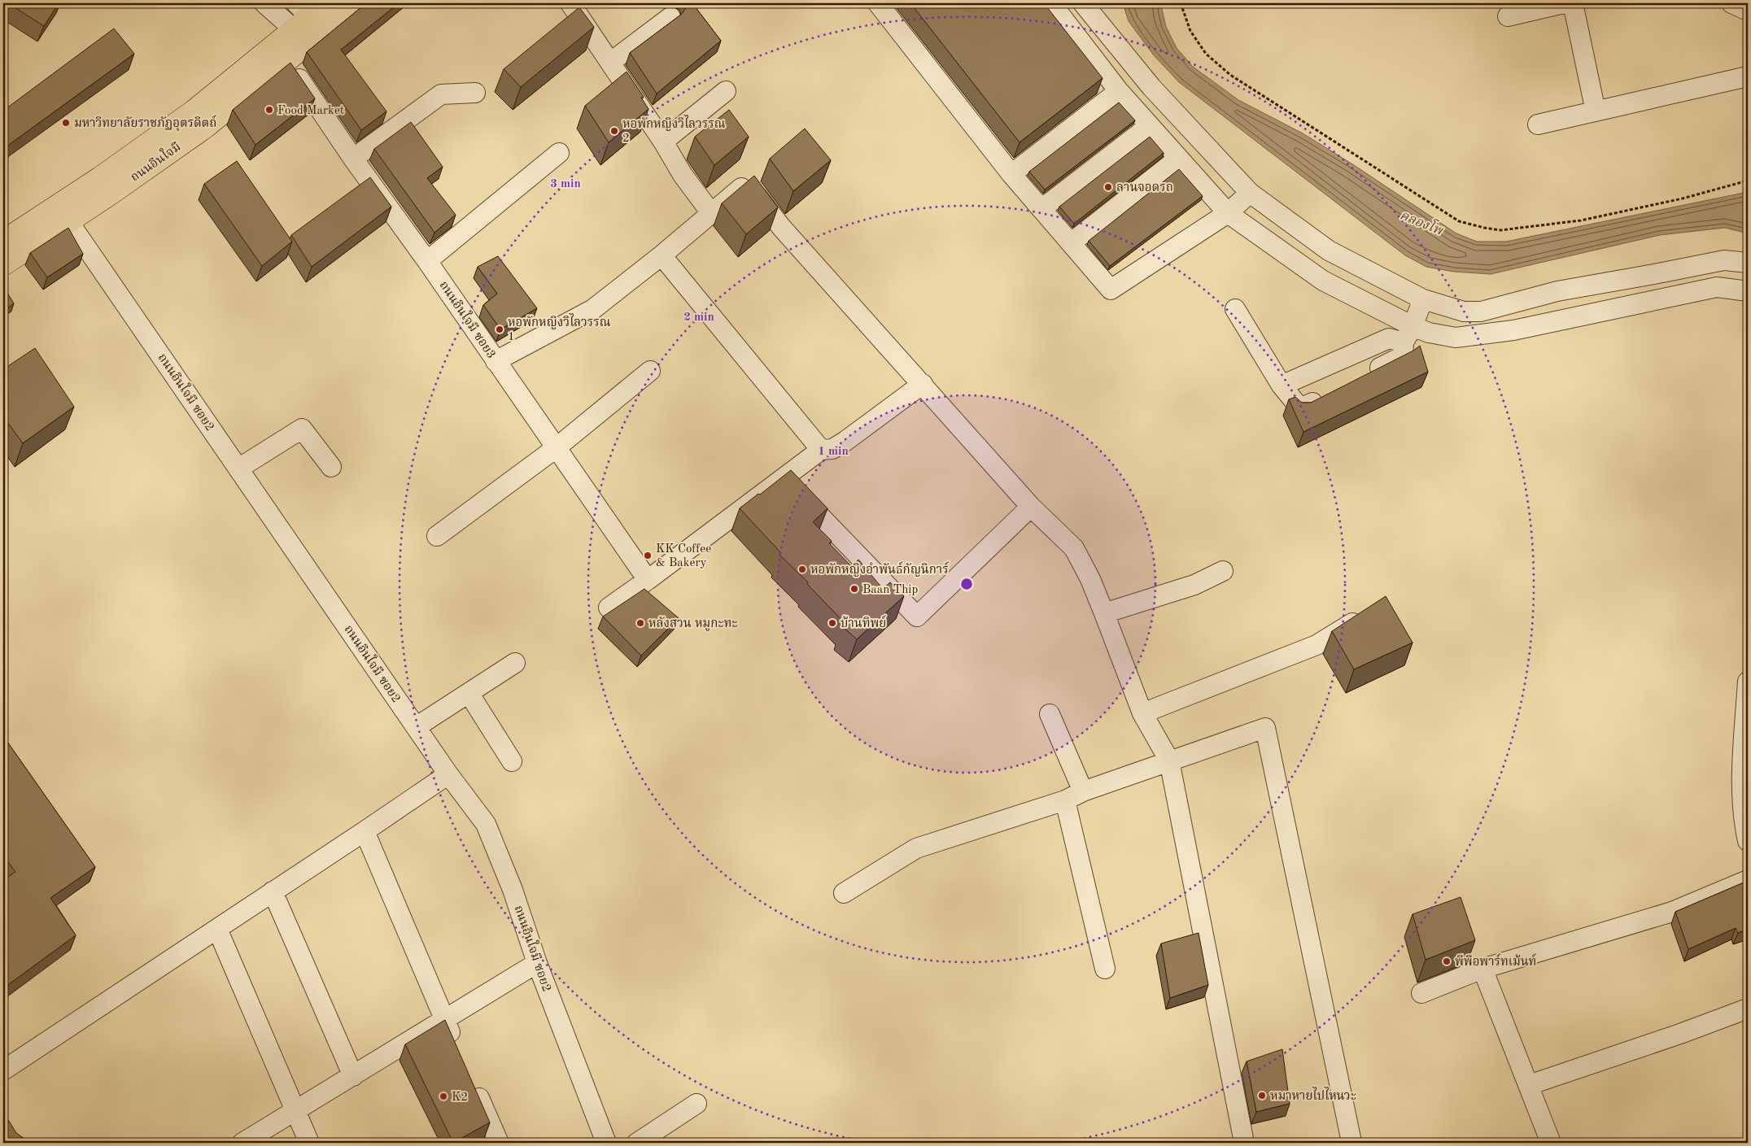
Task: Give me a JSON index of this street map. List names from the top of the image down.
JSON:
{
  "streets": {
    "main road": ["ถนนอินใจมี"],
    "street": ["ถนนอินใจมี ซอย3", "ถนนอินใจมี ซอย2"]
  },
  "crossings": [
    ["ถนนอินใจมี", "ถนนอินใจมี ซอย3"],
    ["ถนนอินใจมี", "ถนนอินใจมี ซอย2"]
  ],
  "water": ["คลองโพ"],
  "places": [
    "Food Market",
    "มหาวิทยาลัยราชภัฏอุตรดิตถ์",
    "หอพักหญิงวิไลวรรณ 2",
    "ลานจอดรถ",
    "หอพักหญิงวิไลวรรณ 1",
    "KK Coffee & Bakery",
    "หอพักหญิงอำพันธ์กัญนิการ์",
    "Baan Thip",
    "หลังสวน หมูกะทะ",
    "บ้านทิพย์",
    "พีพีอพาร์ทเม้นท์",
    "หมาหายไปไหนวะ",
    "K2"
  ],
  "rings": ["3 min", "2 min", "1 min"]
}
